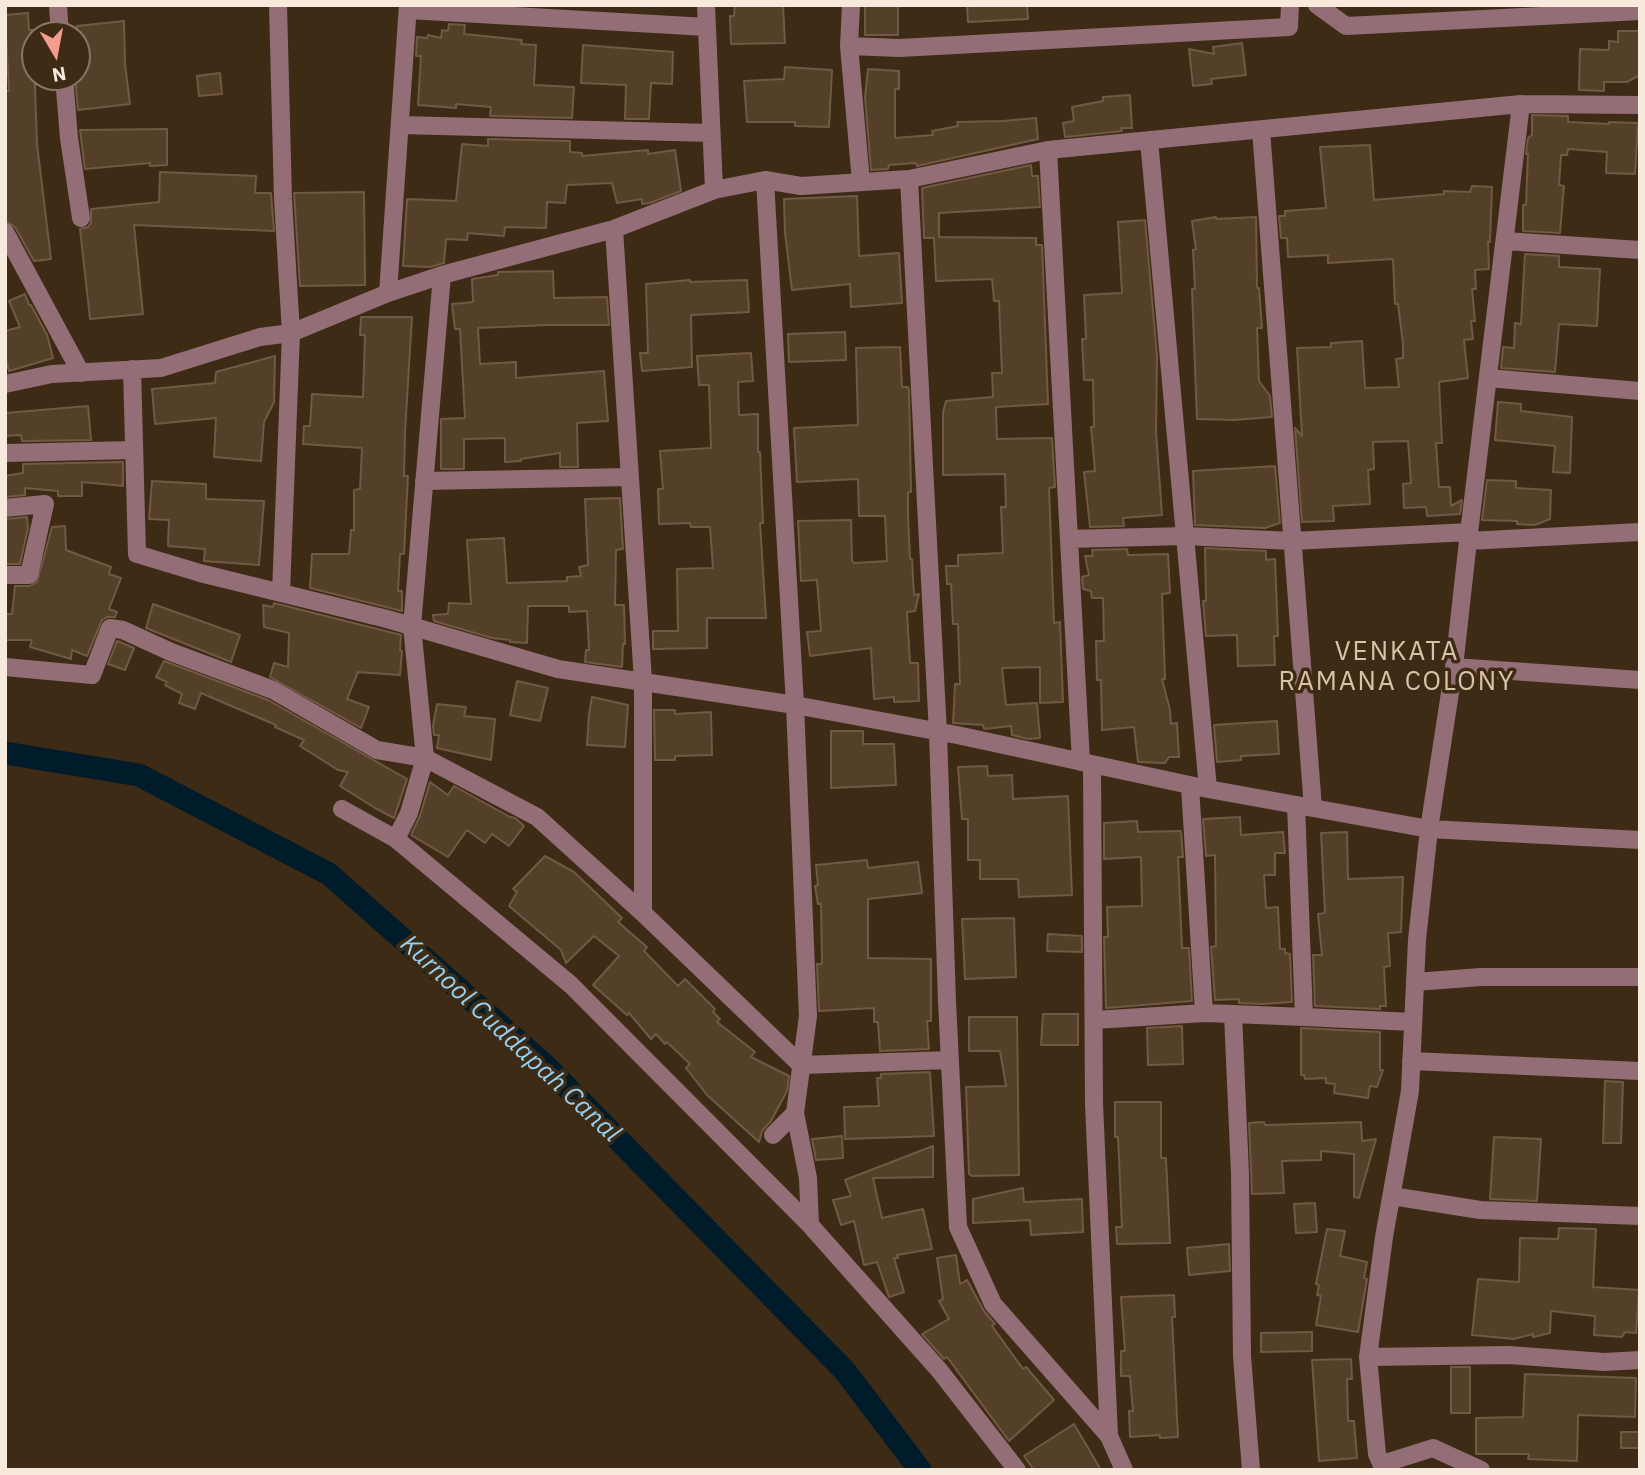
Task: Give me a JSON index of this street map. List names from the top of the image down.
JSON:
{
  "districts": ["VENKATA RAMANA COLONY"],
  "water": ["Kurnool Cuddapah Canal"],
  "north": "bottom"
}
